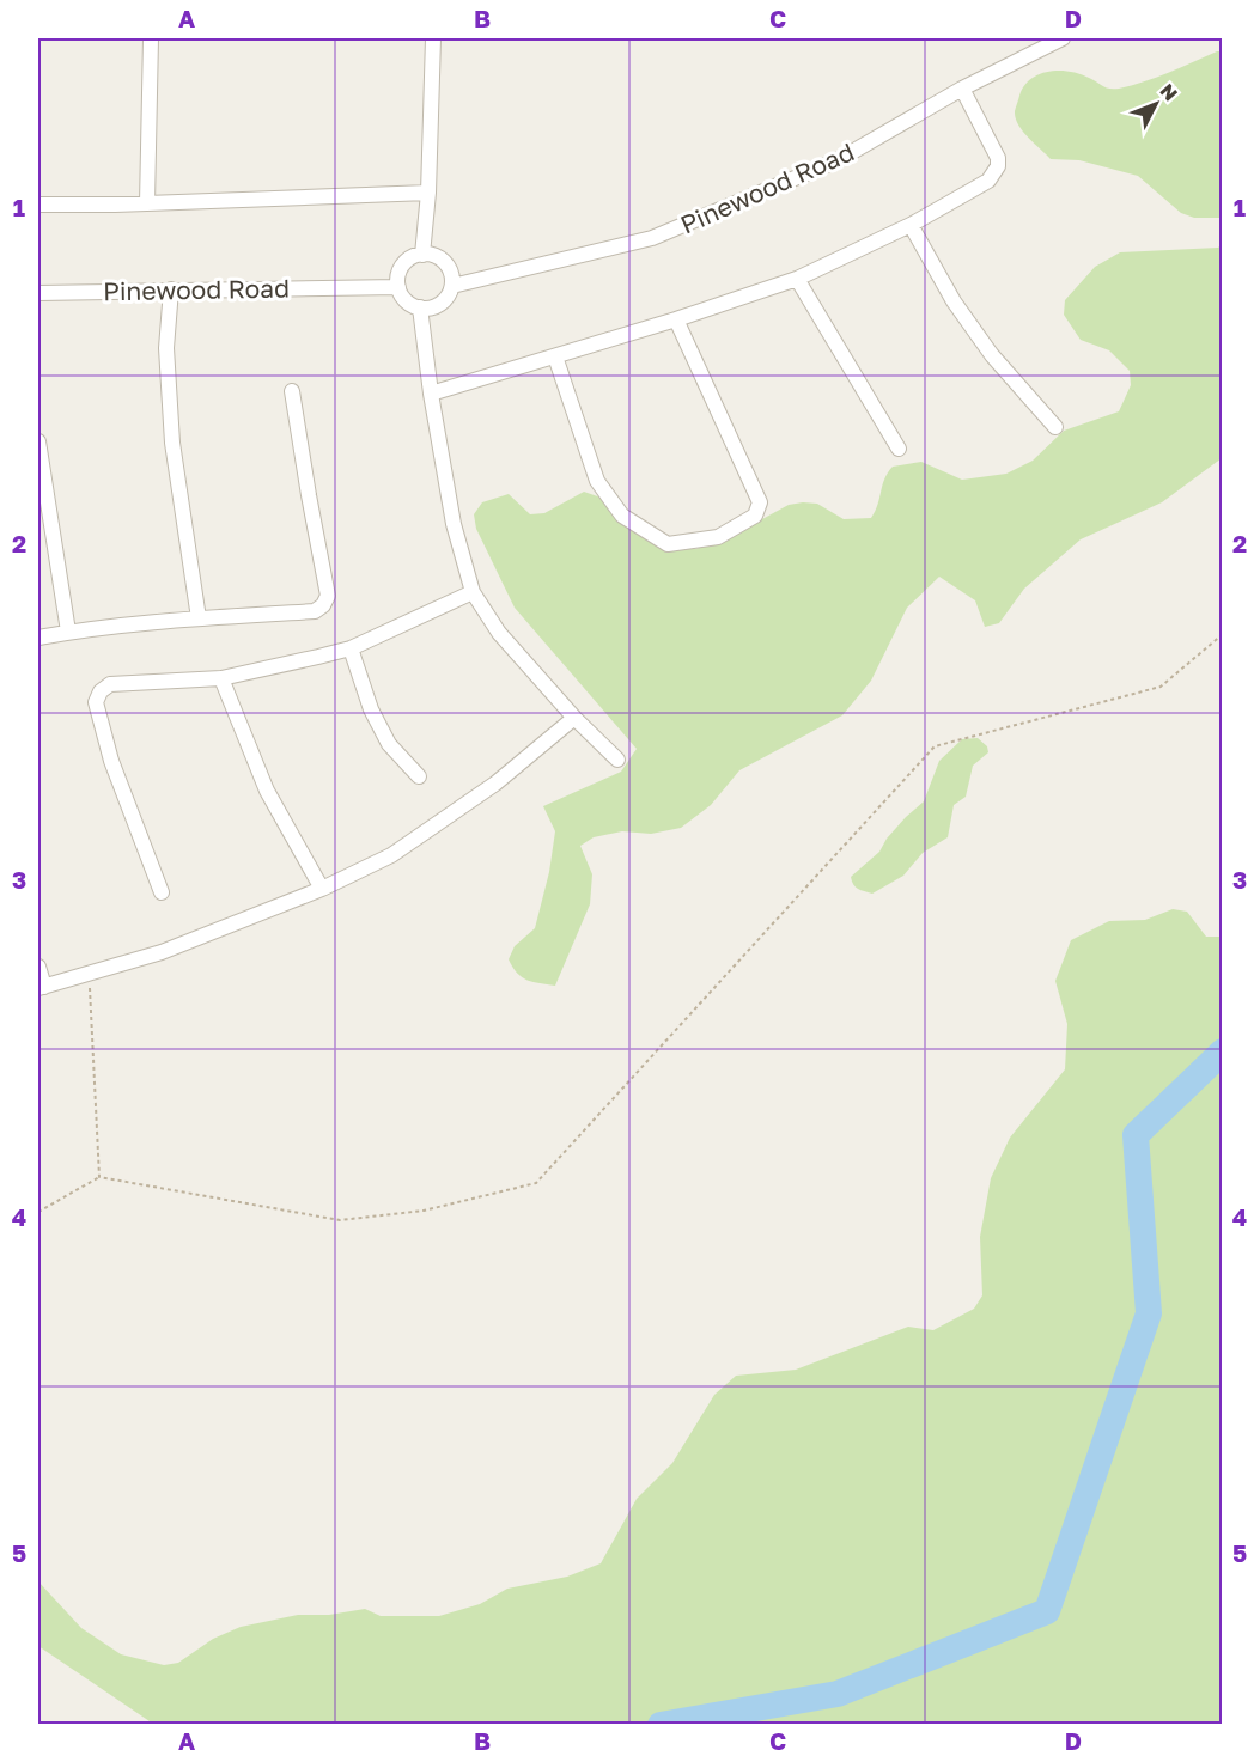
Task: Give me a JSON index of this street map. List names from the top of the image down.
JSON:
{
  "streets": {
    "street": ["Pinewood Road"]
  },
  "north": "top right",
  "grid": {
    "columns": [
      "A",
      "B",
      "C",
      "D"
    ],
    "rows": [
      "1",
      "2",
      "3",
      "4",
      "5"
    ]
  }
}
